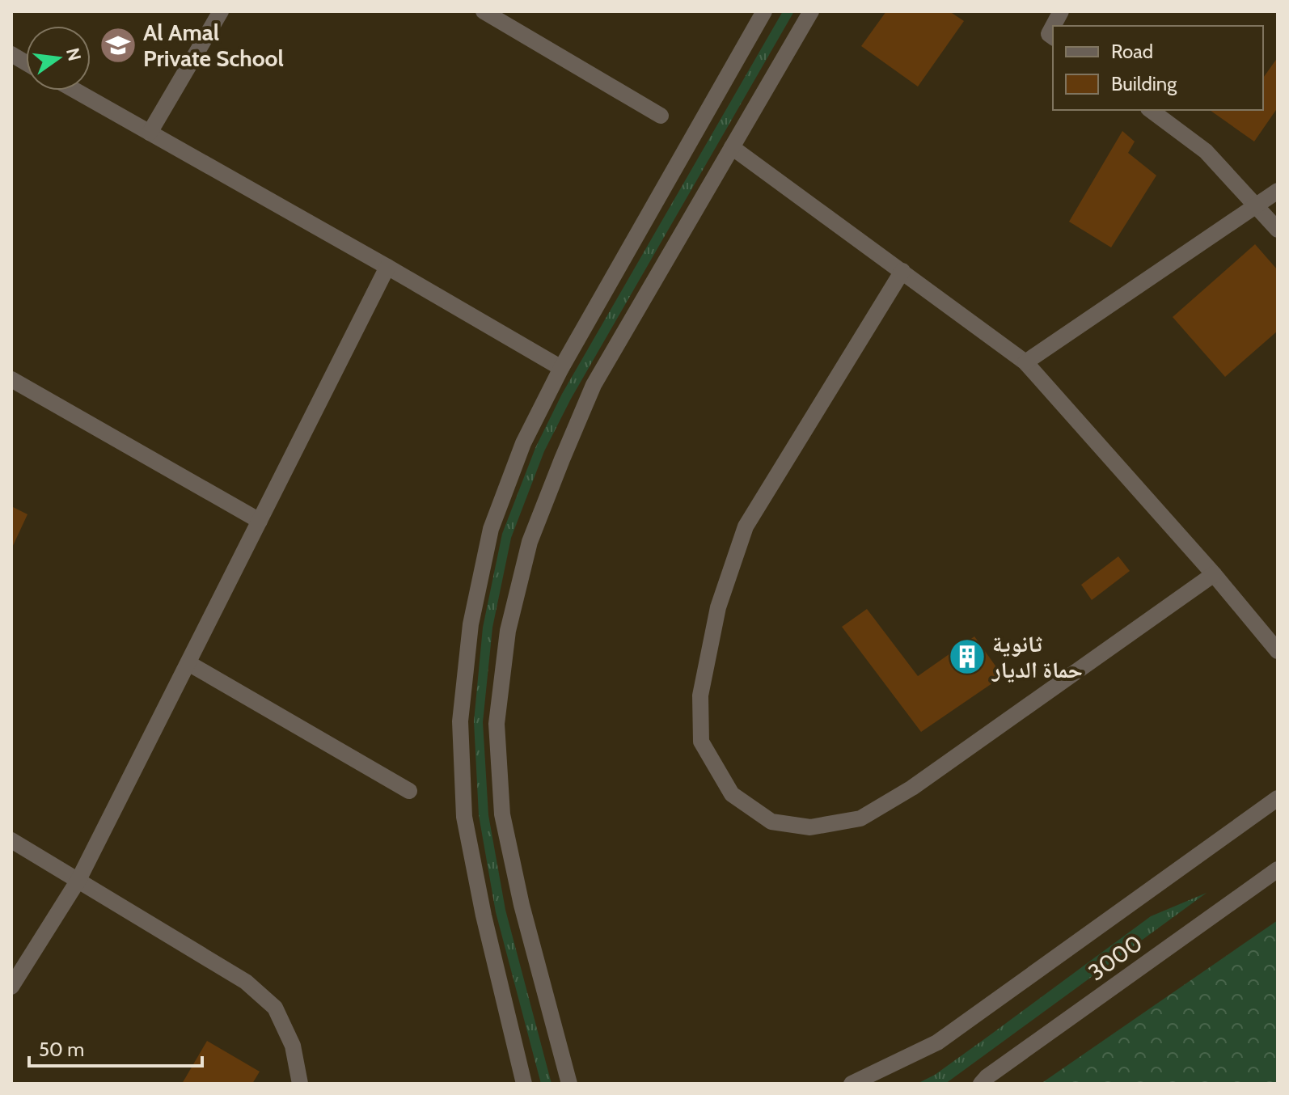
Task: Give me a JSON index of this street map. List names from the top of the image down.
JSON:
{
  "streets": {
    "street": ["3000"]
  },
  "places": {
    "school or university": ["Al Amal Private School"],
    "building": ["ثانوية حماة الديار"]
  },
  "legend": ["Road", "Building"],
  "scale_bar": "50 m",
  "north": "right"
}
